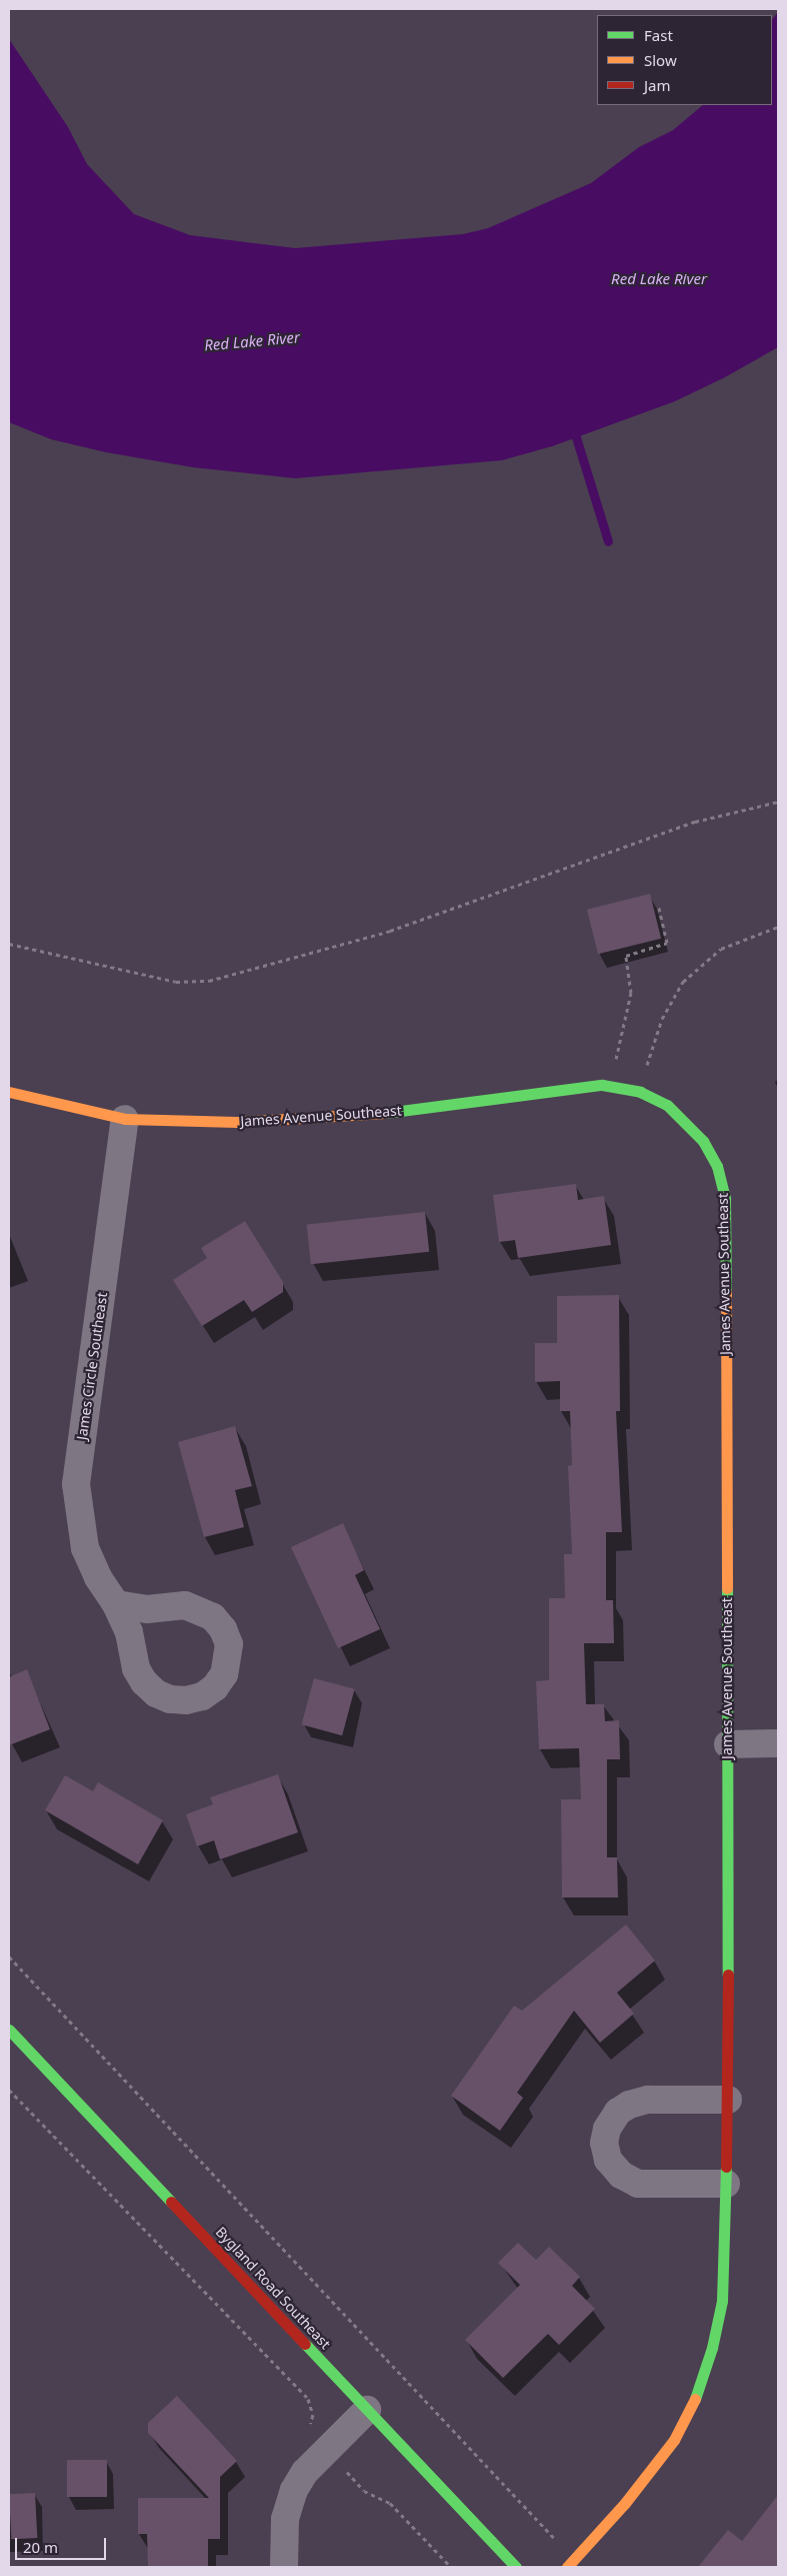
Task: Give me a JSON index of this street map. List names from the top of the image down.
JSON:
{
  "streets": {
    "street": ["James Avenue Southeast", "James Circle Southeast", "Bygland Road Southeast"]
  },
  "crossings": [
    ["James Avenue Southeast", "James Circle Southeast"]
  ],
  "water": ["Red Lake River"],
  "legend": ["Fast", "Slow", "Jam"],
  "scale_bar": "20 m"
}
